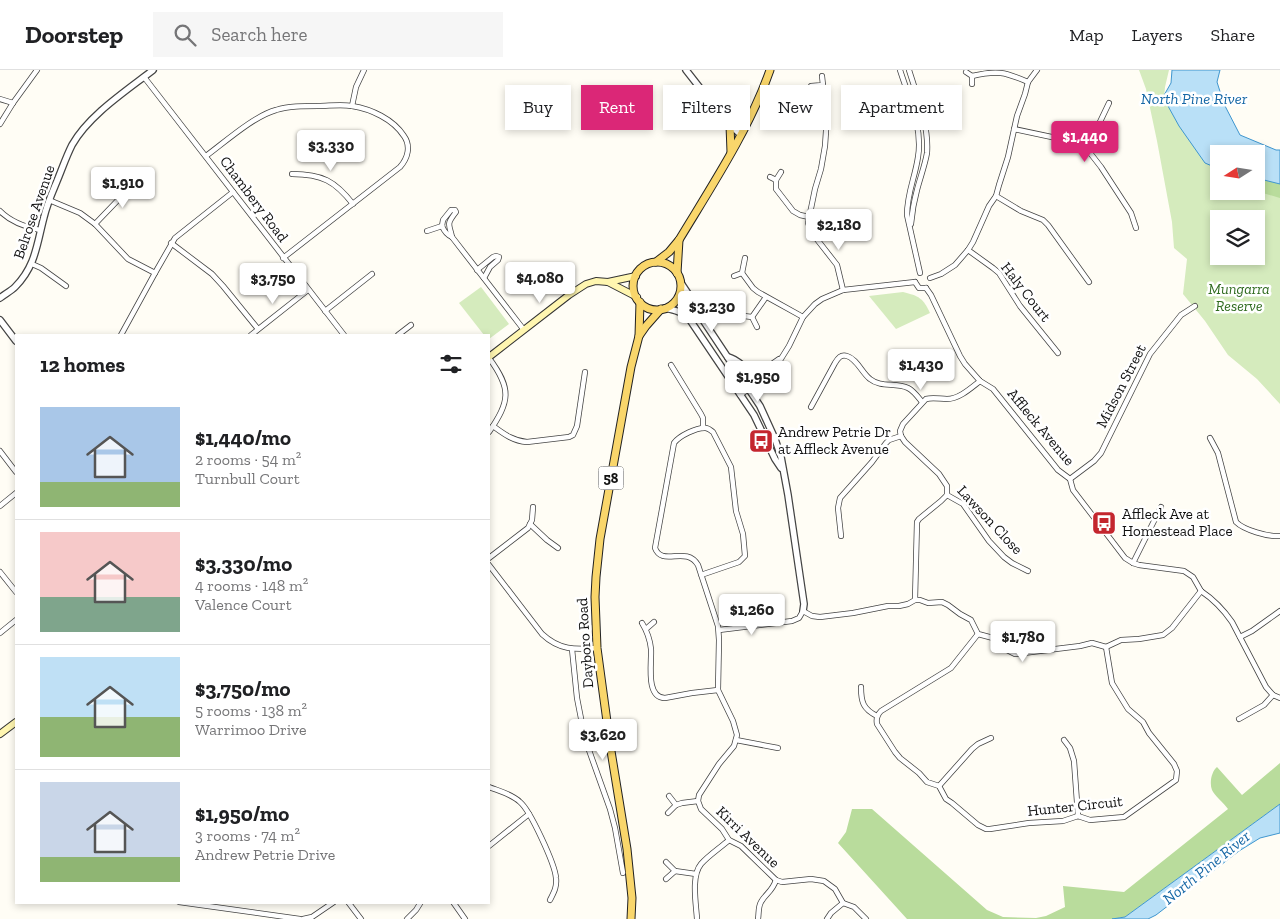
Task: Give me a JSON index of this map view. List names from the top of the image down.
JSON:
{
  "streets": {
    "main road": ["58", "Dayboro Road"],
    "street": [
      "Chambery Road",
      "Belrose Avenue",
      "Haly Court",
      "Midson Street",
      "Affleck Avenue",
      "Lawson Close",
      "Hunter Circuit",
      "Kirri Avenue"
    ]
  },
  "crossings": [
    ["Chambery Road", "Belrose Avenue"],
    ["Midson Street", "Affleck Avenue"],
    ["58", "Dayboro Road"]
  ],
  "water": ["North Pine River"],
  "parks": ["Mungarra Reserve"],
  "places": {
    "bus stop": ["Andrew Petrie Dr at Affleck Avenue", "Affleck Ave at Homestead Place"]
  },
  "north": "left",
  "page": {
    "header": "Doorstep",
    "search": "Search here",
    "nav": ["Map", "Layers", "Share"],
    "chip": [
      "Buy",
      "Rent",
      "Filters",
      "New",
      "Apartment"
    ],
    "price": [
      "$1,440",
      "$3,330",
      "$1,910",
      "$2,180",
      "$4,080",
      "$3,750",
      "$3,230",
      "$1,430",
      "$1,950",
      "$1,260",
      "$1,780",
      "$3,620"
    ],
    "heading": "12 homes",
    "list": [
      {
        "name": "$1,440/mo",
        "note": "2 rooms · 54 m² · Turnbull Court"
      },
      {
        "name": "$3,330/mo",
        "note": "4 rooms · 148 m² · Valence Court"
      },
      {
        "name": "$3,750/mo",
        "note": "5 rooms · 138 m² · Warrimoo Drive"
      },
      {
        "name": "$1,950/mo",
        "note": "3 rooms · 74 m² · Andrew Petrie Drive"
      }
    ]
  }
}
